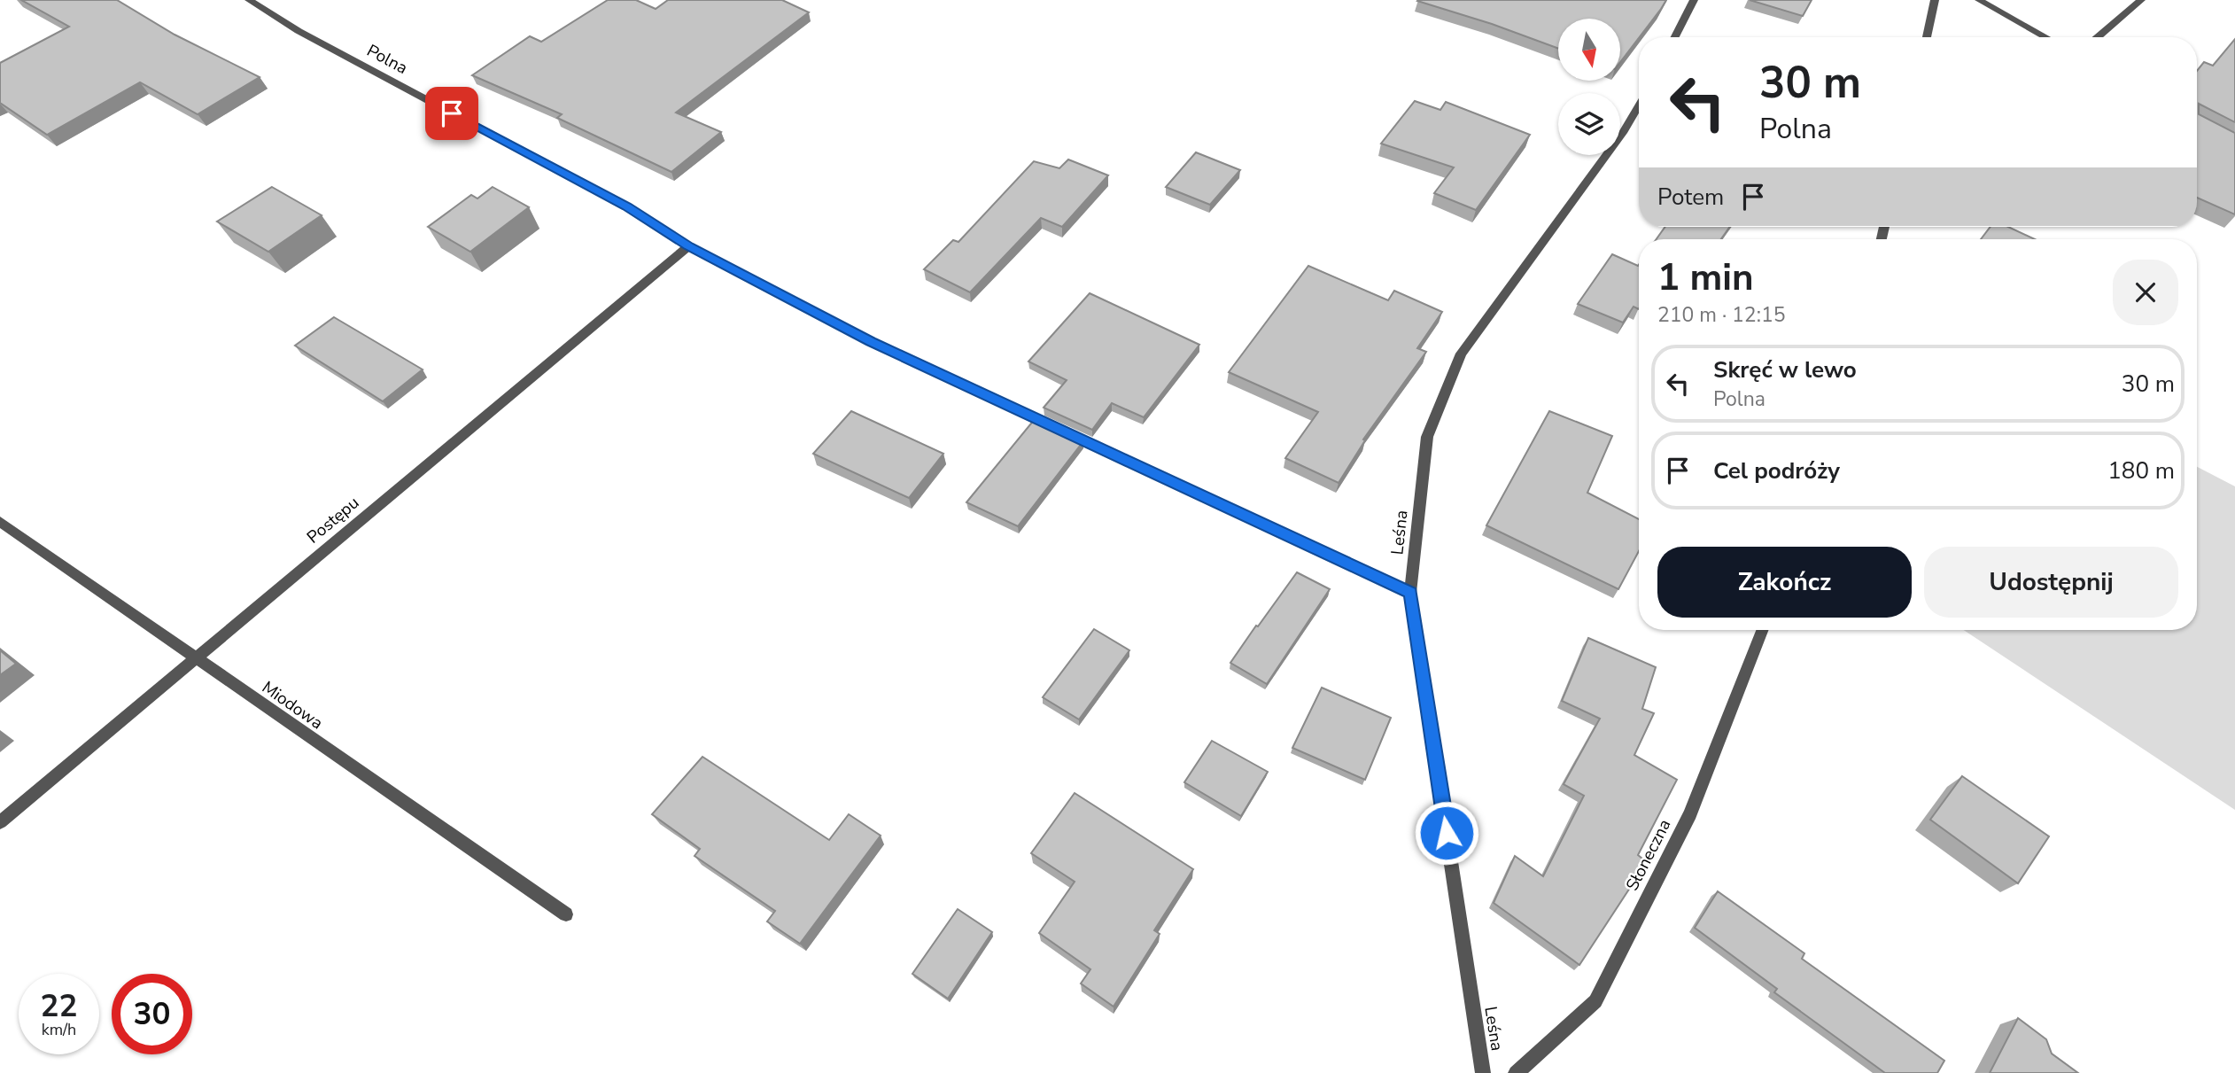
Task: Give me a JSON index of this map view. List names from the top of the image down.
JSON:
{
  "streets": {
    "street": [
      "Polna",
      "Postępu",
      "Leśna",
      "Miodowa",
      "Słoneczna"
    ]
  },
  "crossings": [
    ["Polna", "Postępu"],
    ["Polna", "Leśna"],
    ["Postępu", "Miodowa"]
  ],
  "north": "bottom",
  "page": {
    "turn": ["30 m", "Polna"],
    "then": "Potem",
    "heading": ["1 min", "210 m · 12:15"],
    "list": [
      {
        "name": "Skręć w lewo",
        "note": "Polna",
        "value": "30 m"
      },
      {
        "name": "Cel podróży",
        "value": "180 m"
      }
    ],
    "buttons": ["Zakończ", "Udostępnij"],
    "speed": "22 km/h",
    "limit": "30"
  }
}
